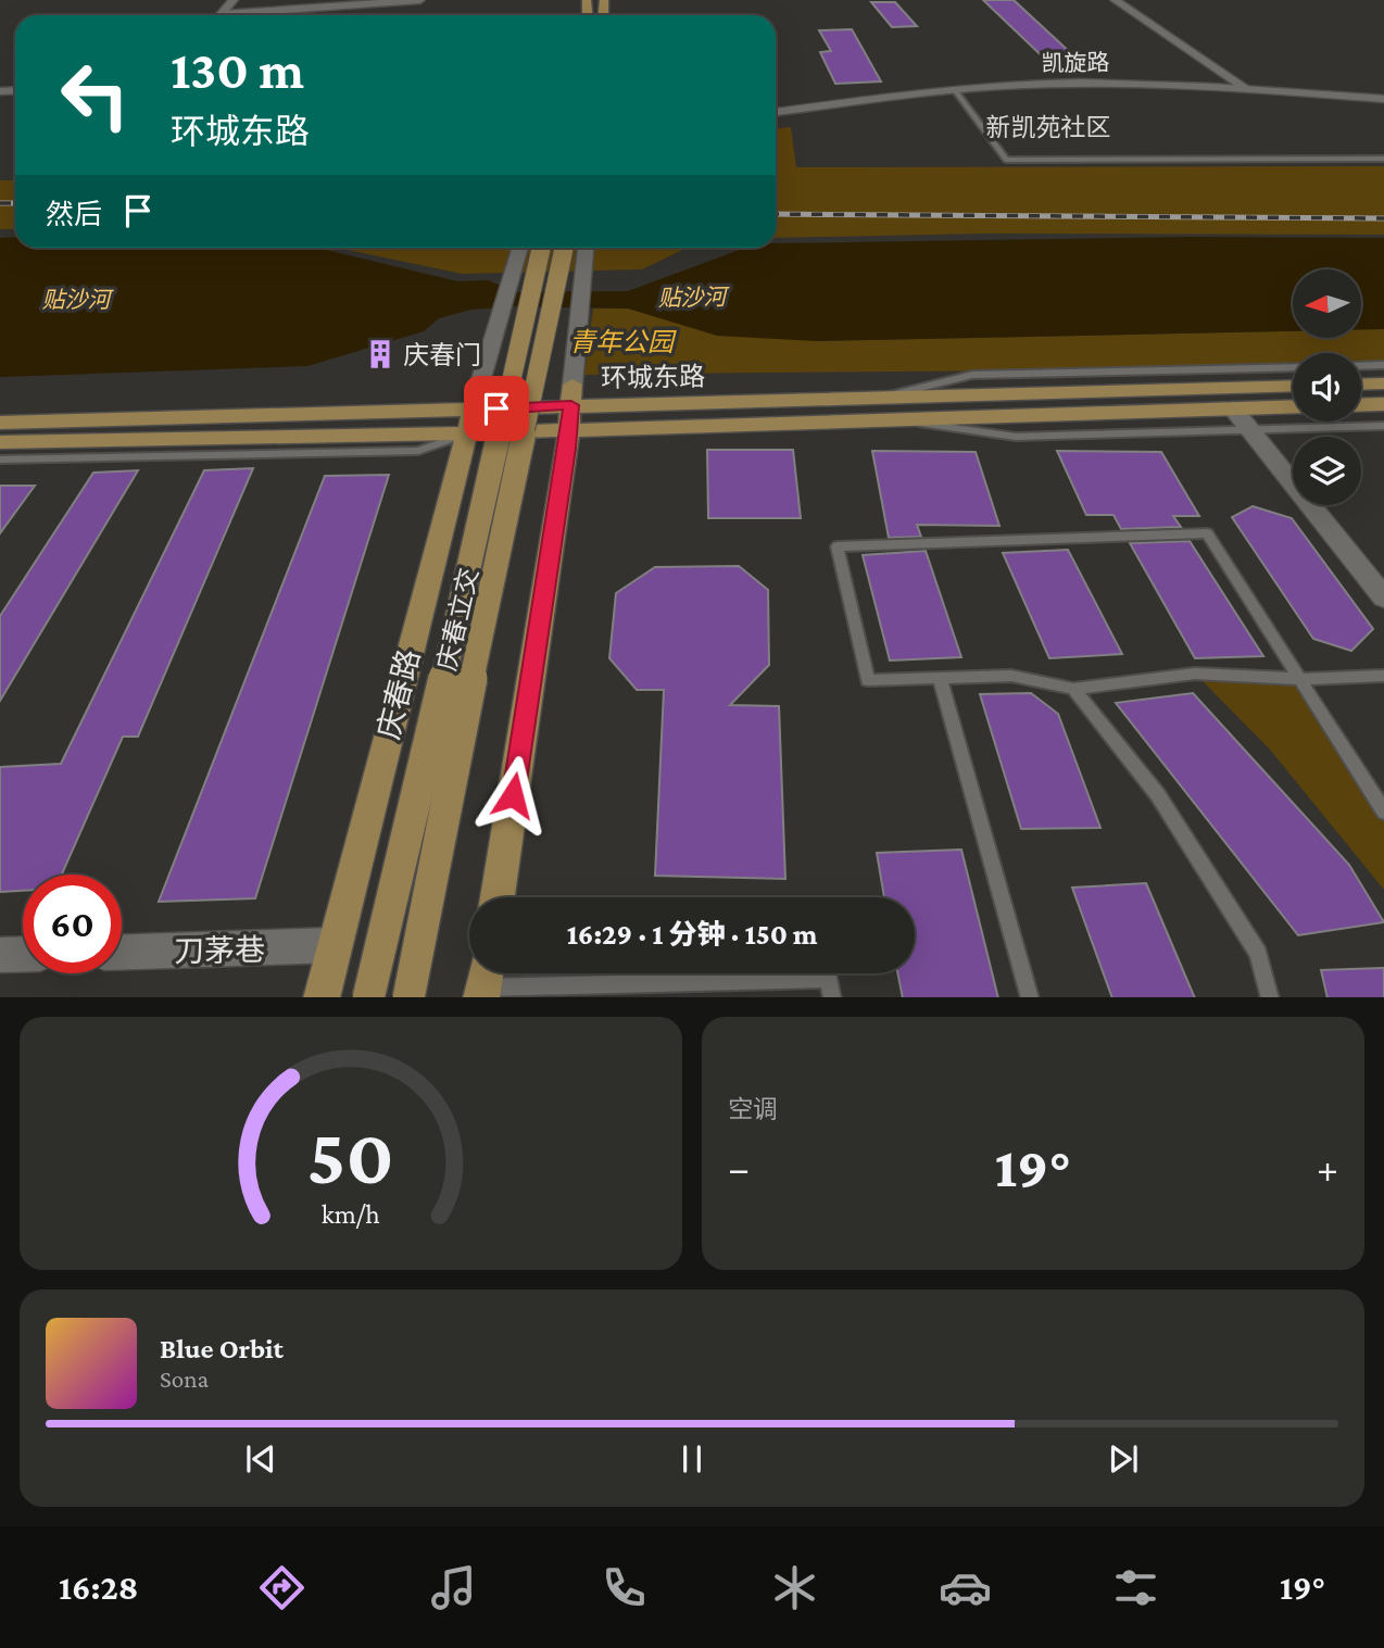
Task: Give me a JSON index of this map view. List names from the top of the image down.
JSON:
{
  "streets": {
    "main road": ["环城东路", "庆春立交", "庆春路"],
    "street": ["凯旋路", "刀茅巷"]
  },
  "crossings": [
    ["环城东路", "庆春路"],
    ["庆春路", "刀茅巷"]
  ],
  "districts": ["新凯苑社区"],
  "water": ["贴沙河"],
  "parks": ["青年公园"],
  "places": {
    "building": ["庆春门"]
  },
  "north": "left",
  "page": {
    "turn": ["130 m", "环城东路"],
    "then": "然后",
    "limit": "60",
    "trip": "16:29 · 1 分钟 · 150 m",
    "tile": "空调",
    "heat": ["−", "19°", "+"],
    "song": ["Blue Orbit", "Sona"],
    "tabs": ["16:28", "19°"],
    "gauge": ["50", "km/h"]
  }
}
